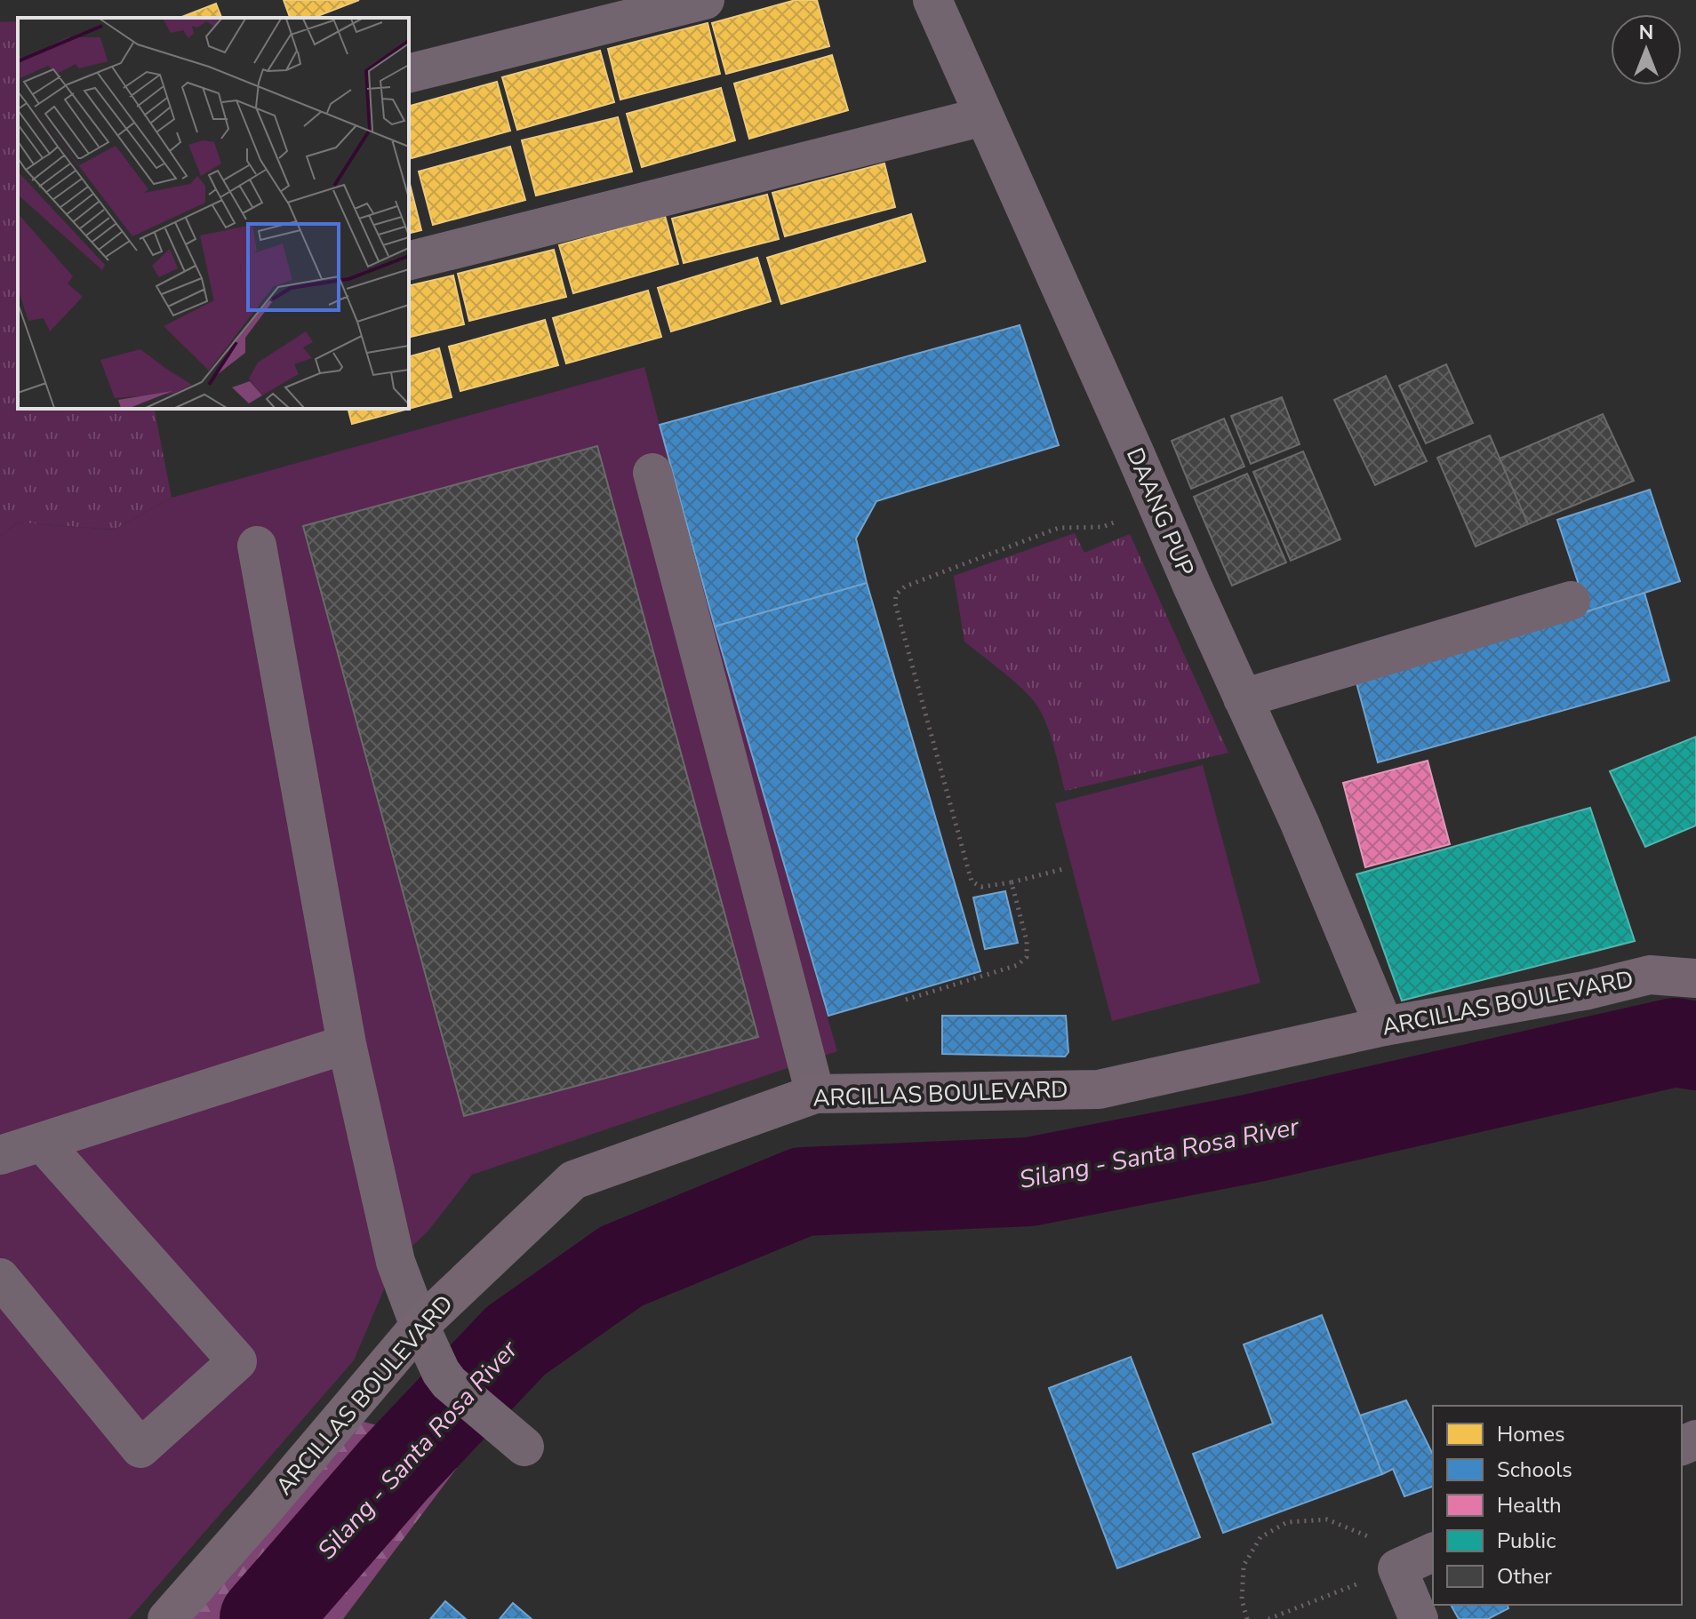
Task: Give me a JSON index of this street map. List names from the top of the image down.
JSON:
{
  "streets": {
    "main road": ["ARCILLAS BOULEVARD"],
    "street": ["DAANG PUP"]
  },
  "crossings": [
    ["DAANG PUP", "ARCILLAS BOULEVARD"]
  ],
  "water": ["Silang - Santa Rosa River"],
  "legend": [
    "Homes",
    "Schools",
    "Health",
    "Public",
    "Other"
  ],
  "north": "top"
}
